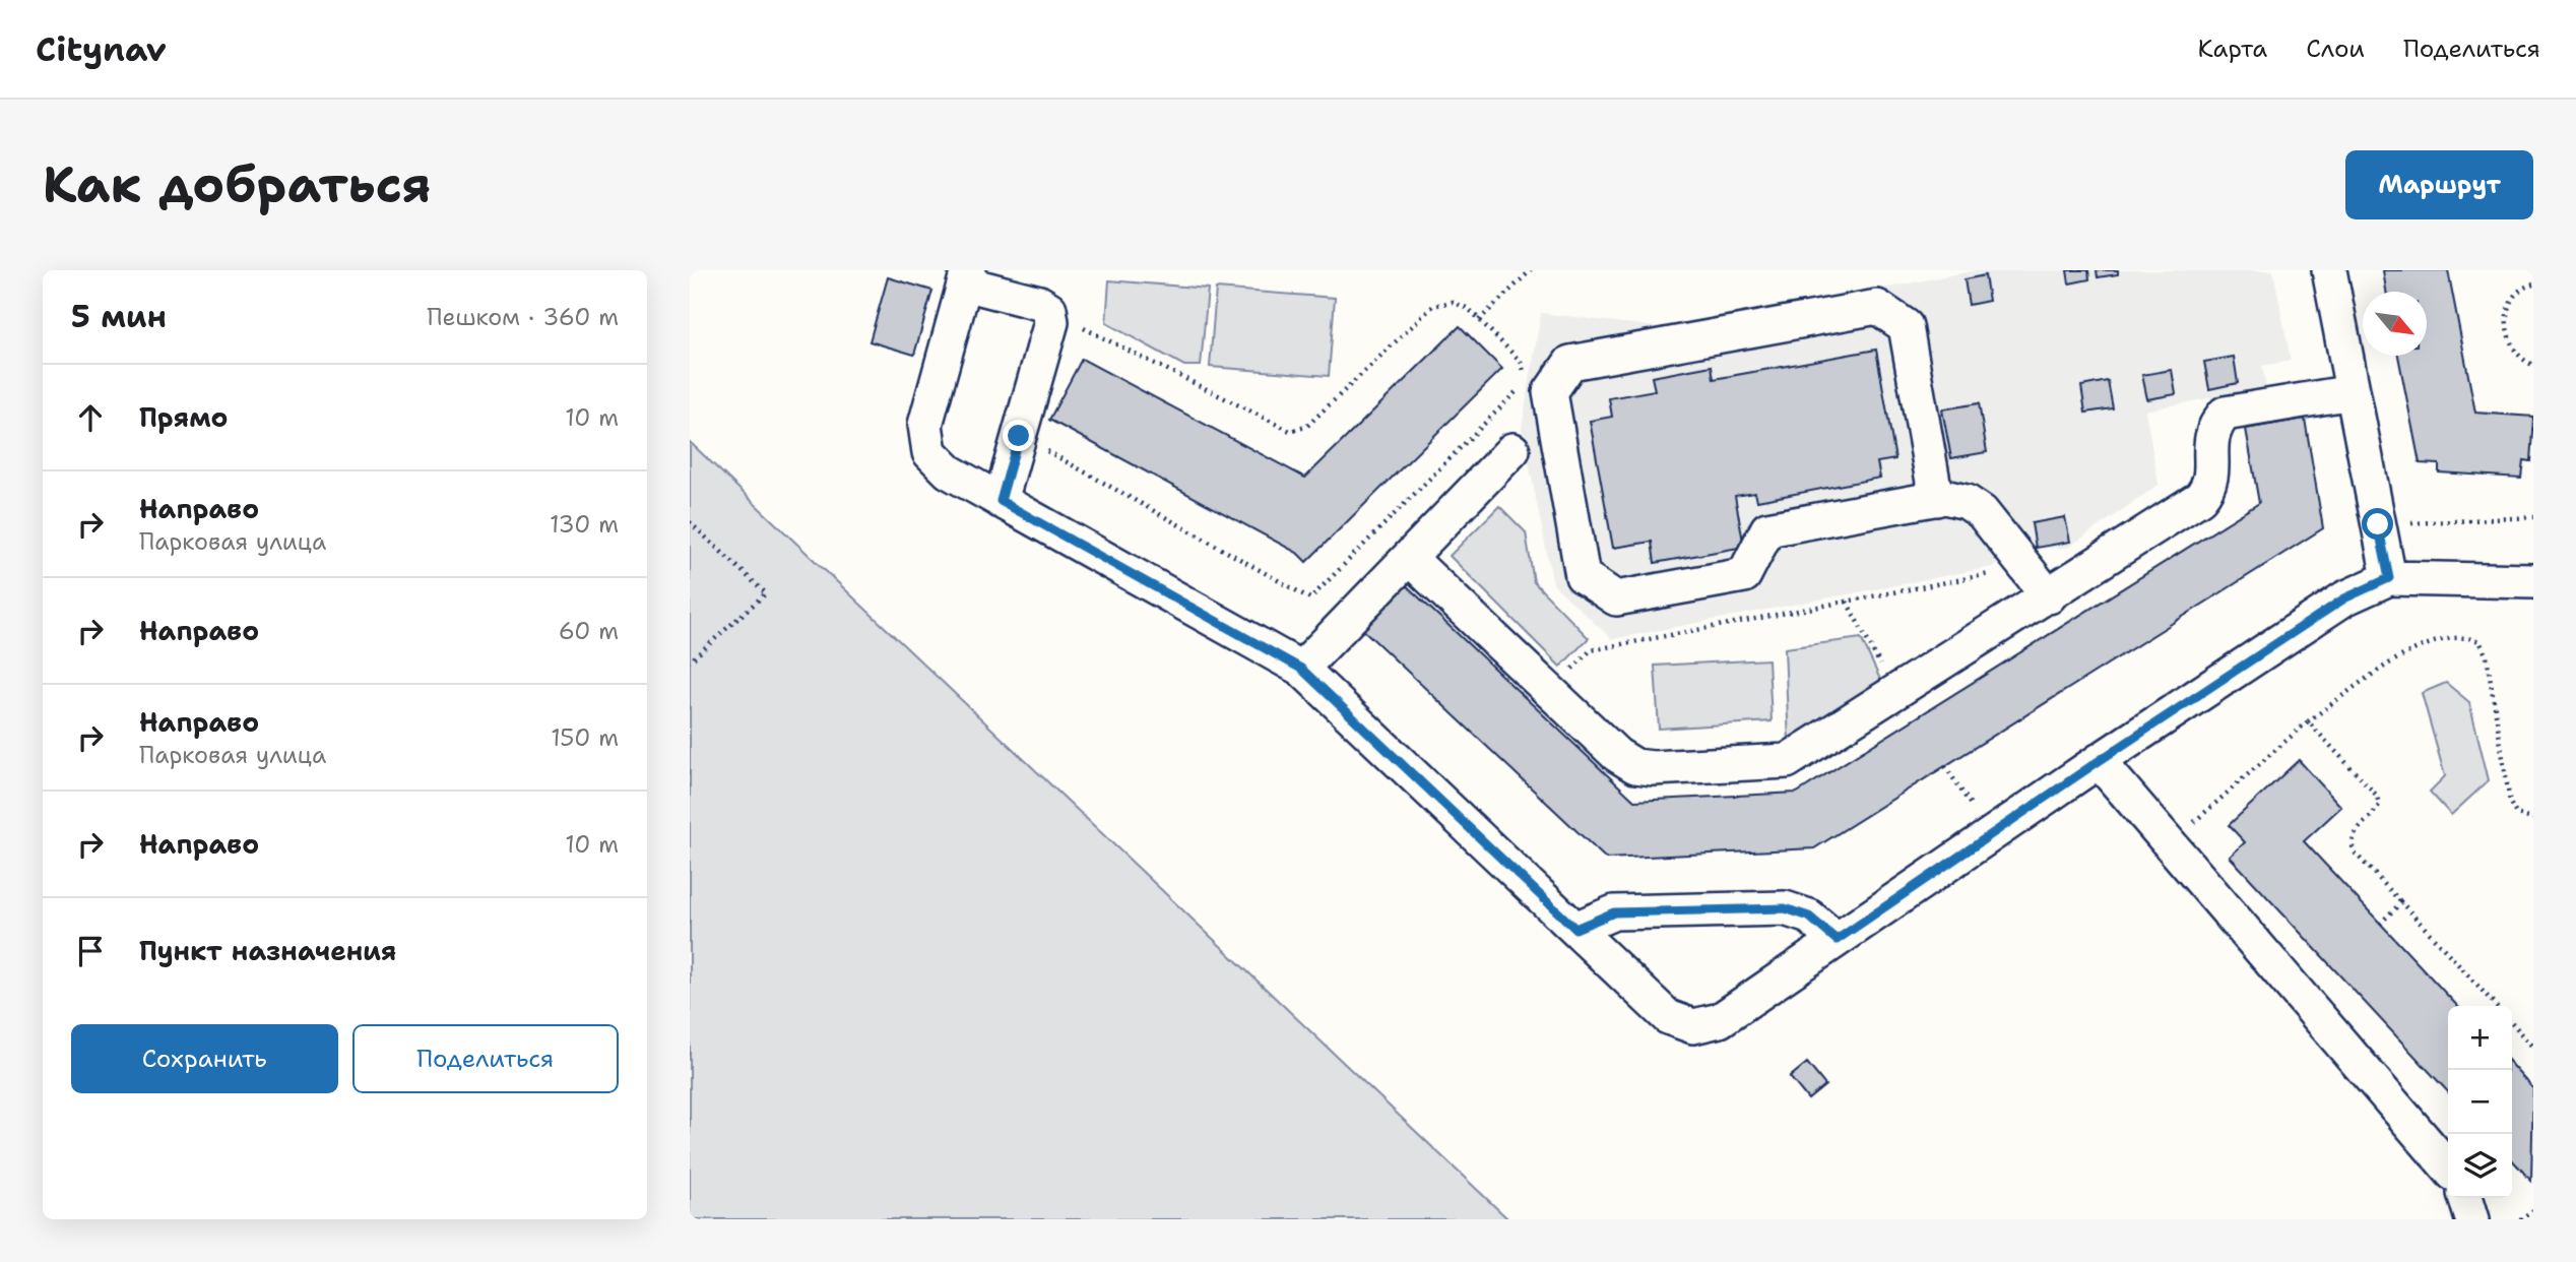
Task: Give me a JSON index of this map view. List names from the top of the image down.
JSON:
{
  "north": "bottom right",
  "page": {
    "header": "Citynav",
    "nav": ["Карта", "Слои", "Поделиться"],
    "buttons": [
      "Маршрут",
      ["Сохранить", "Поделиться"]
    ],
    "title": "Как добраться",
    "heading": ["5 мин", "Пешком · 360 m"],
    "list": [
      ["Прямо", "10 m"],
      ["Направо", "Парковая улица", "130 m"],
      ["Направо", "60 m"],
      ["Направо", "Парковая улица", "150 m"],
      ["Направо", "10 m"],
      "Пункт назначения"
    ],
    "map_buttons": ["+", "−"]
  }
}
